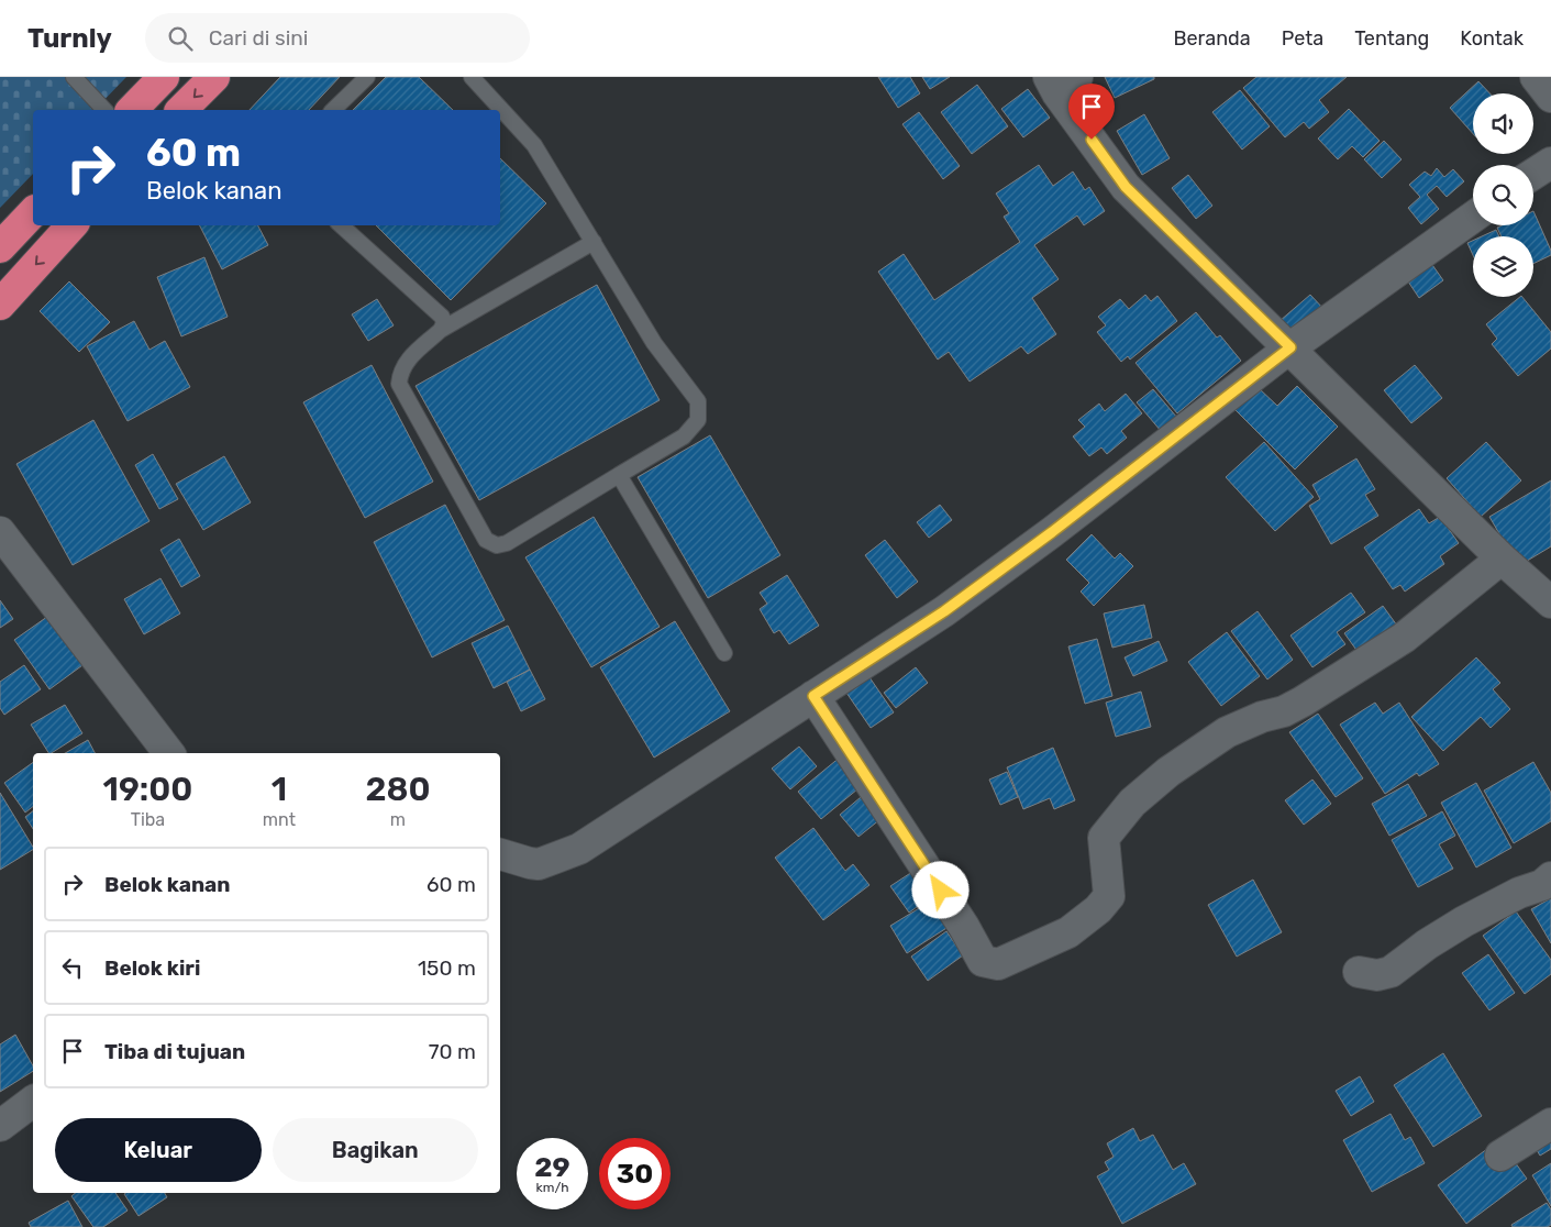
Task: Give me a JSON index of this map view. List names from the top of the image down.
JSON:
{
  "page": {
    "header": "Turnly",
    "search": "Cari di sini",
    "nav": [
      "Beranda",
      "Peta",
      "Tentang",
      "Kontak"
    ],
    "turn": ["60 m", "Belok kanan"],
    "eta": [
      "19:00",
      "Tiba",
      "1",
      "mnt",
      "280",
      "m"
    ],
    "list": [
      {
        "name": "Belok kanan",
        "value": "60 m"
      },
      {
        "name": "Belok kiri",
        "value": "150 m"
      },
      {
        "name": "Tiba di tujuan",
        "value": "70 m"
      }
    ],
    "buttons": ["Keluar", "Bagikan"],
    "speed": "29 km/h",
    "limit": "30"
  }
}
